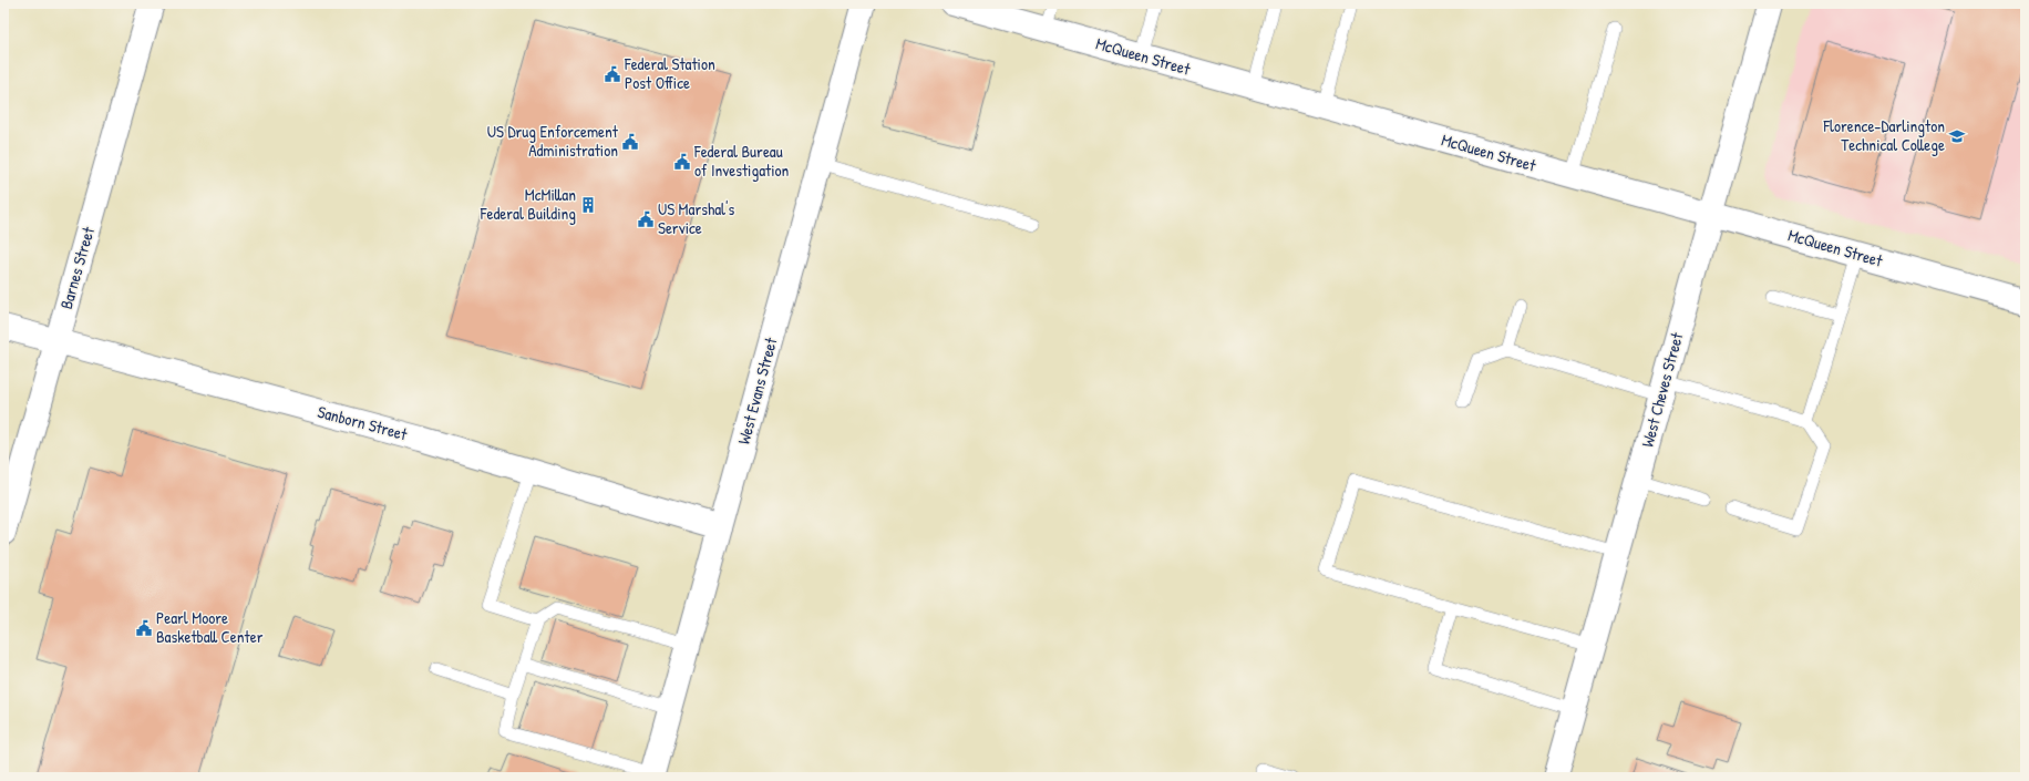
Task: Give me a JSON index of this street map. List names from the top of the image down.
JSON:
{
  "streets": {
    "street": [
      "McQueen Street",
      "Barnes Street",
      "West Cheves Street",
      "West Evans Street",
      "Sanborn Street"
    ]
  },
  "crossings": [
    ["McQueen Street", "West Cheves Street"],
    ["Barnes Street", "Sanborn Street"],
    ["West Evans Street", "Sanborn Street"]
  ],
  "places": {
    "public building": [
      "Federal Station Post Office",
      "US Drug Enforcement Administration",
      "Federal Bureau of Investigation",
      "US Marshal's Service",
      "Pearl Moore Basketball Center"
    ],
    "school or university": ["Florence-Darlington Technical College"],
    "building": ["McMillan Federal Building"]
  }
}
